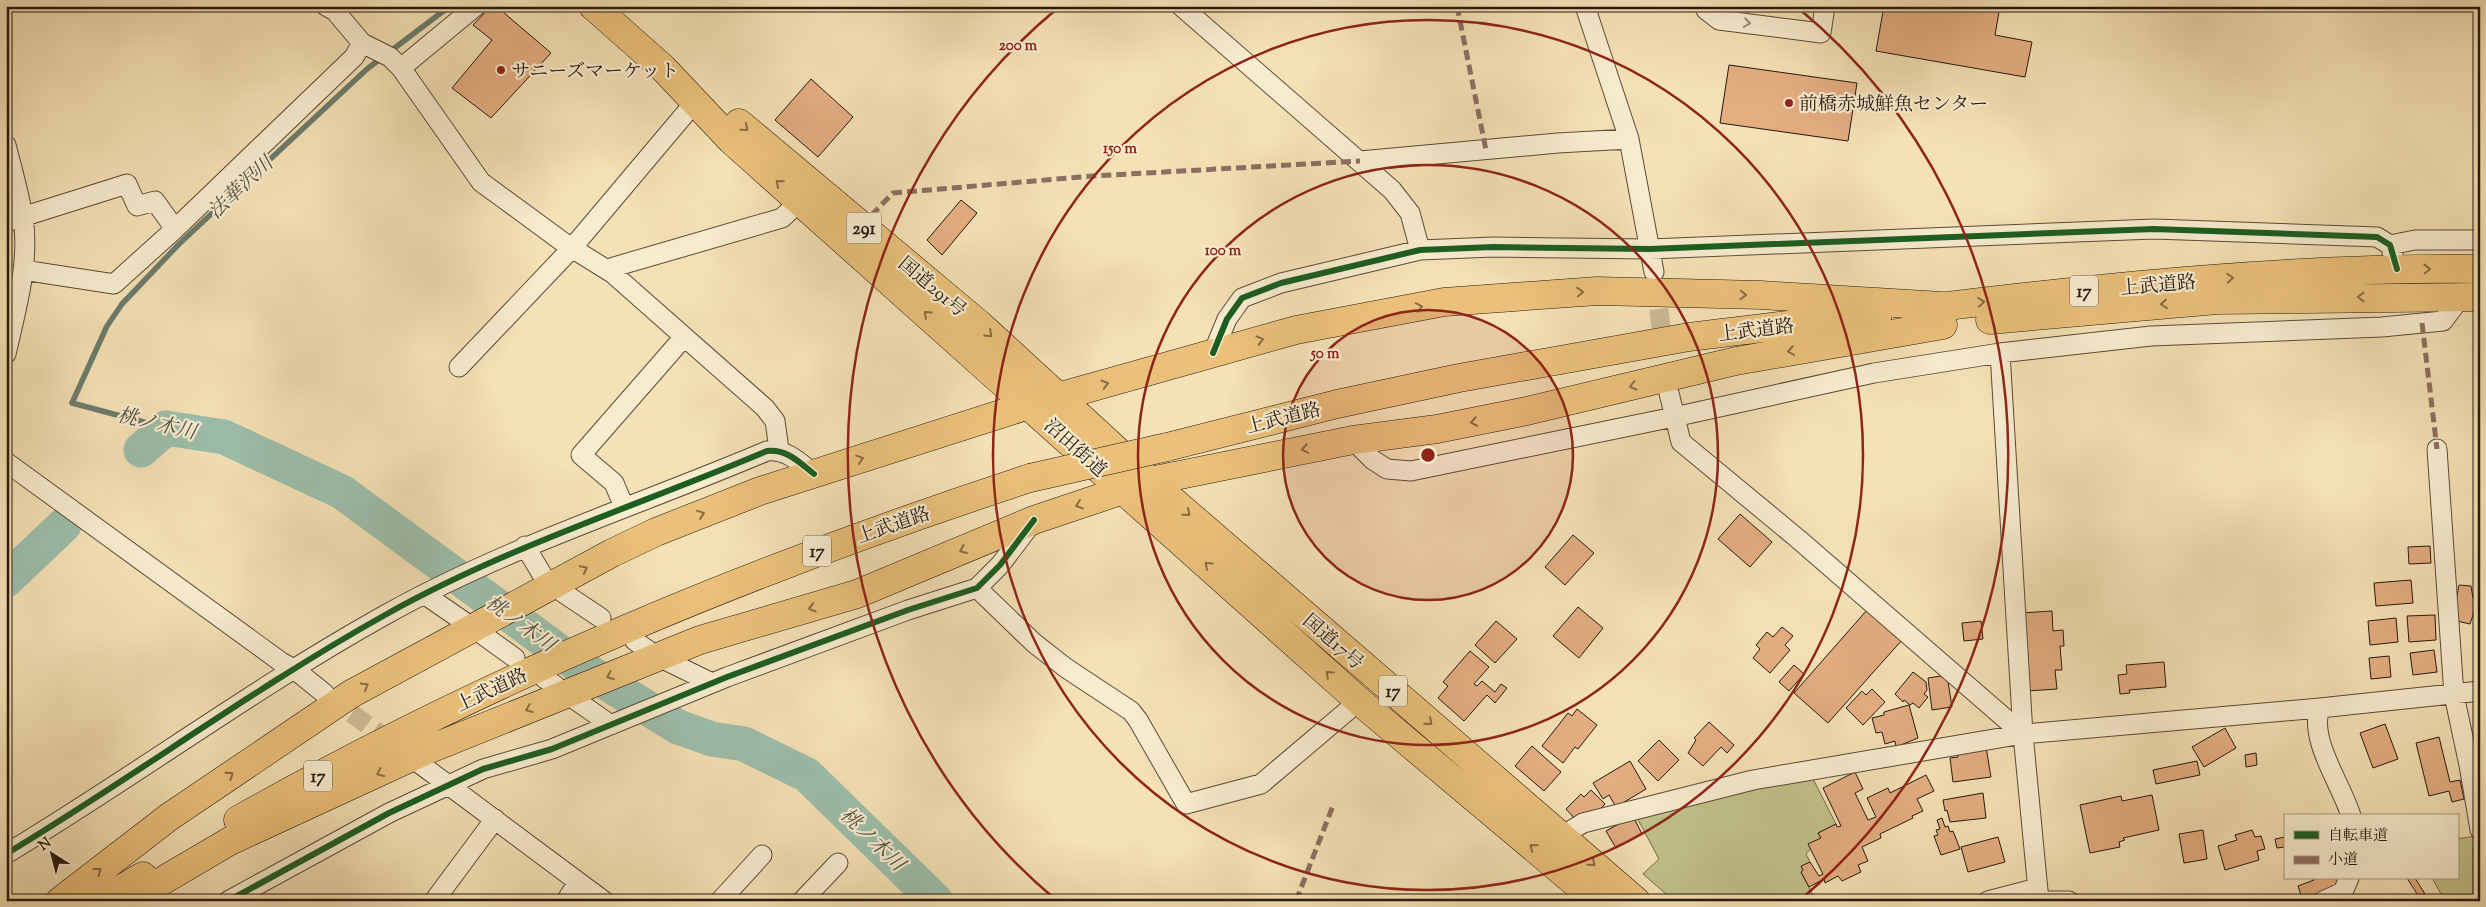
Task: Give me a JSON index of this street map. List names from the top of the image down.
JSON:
{
  "streets": {
    "highway": [
      "291",
      "上武道路",
      "国道291号",
      "17",
      "沼田街道",
      "国道17号"
    ]
  },
  "crossings": [
    ["国道291号", "沼田街道"],
    ["国道291号", "国道17号"],
    ["沼田街道", "国道17号"]
  ],
  "water": ["法華沢川", "桃ノ木川"],
  "places": ["サニーズマーケット", "前橋赤城鮮魚センター"],
  "legend": ["自転車道", "小道"],
  "north": "top left",
  "rings": [
    "200 m",
    "150 m",
    "100 m",
    "50 m"
  ]
}
